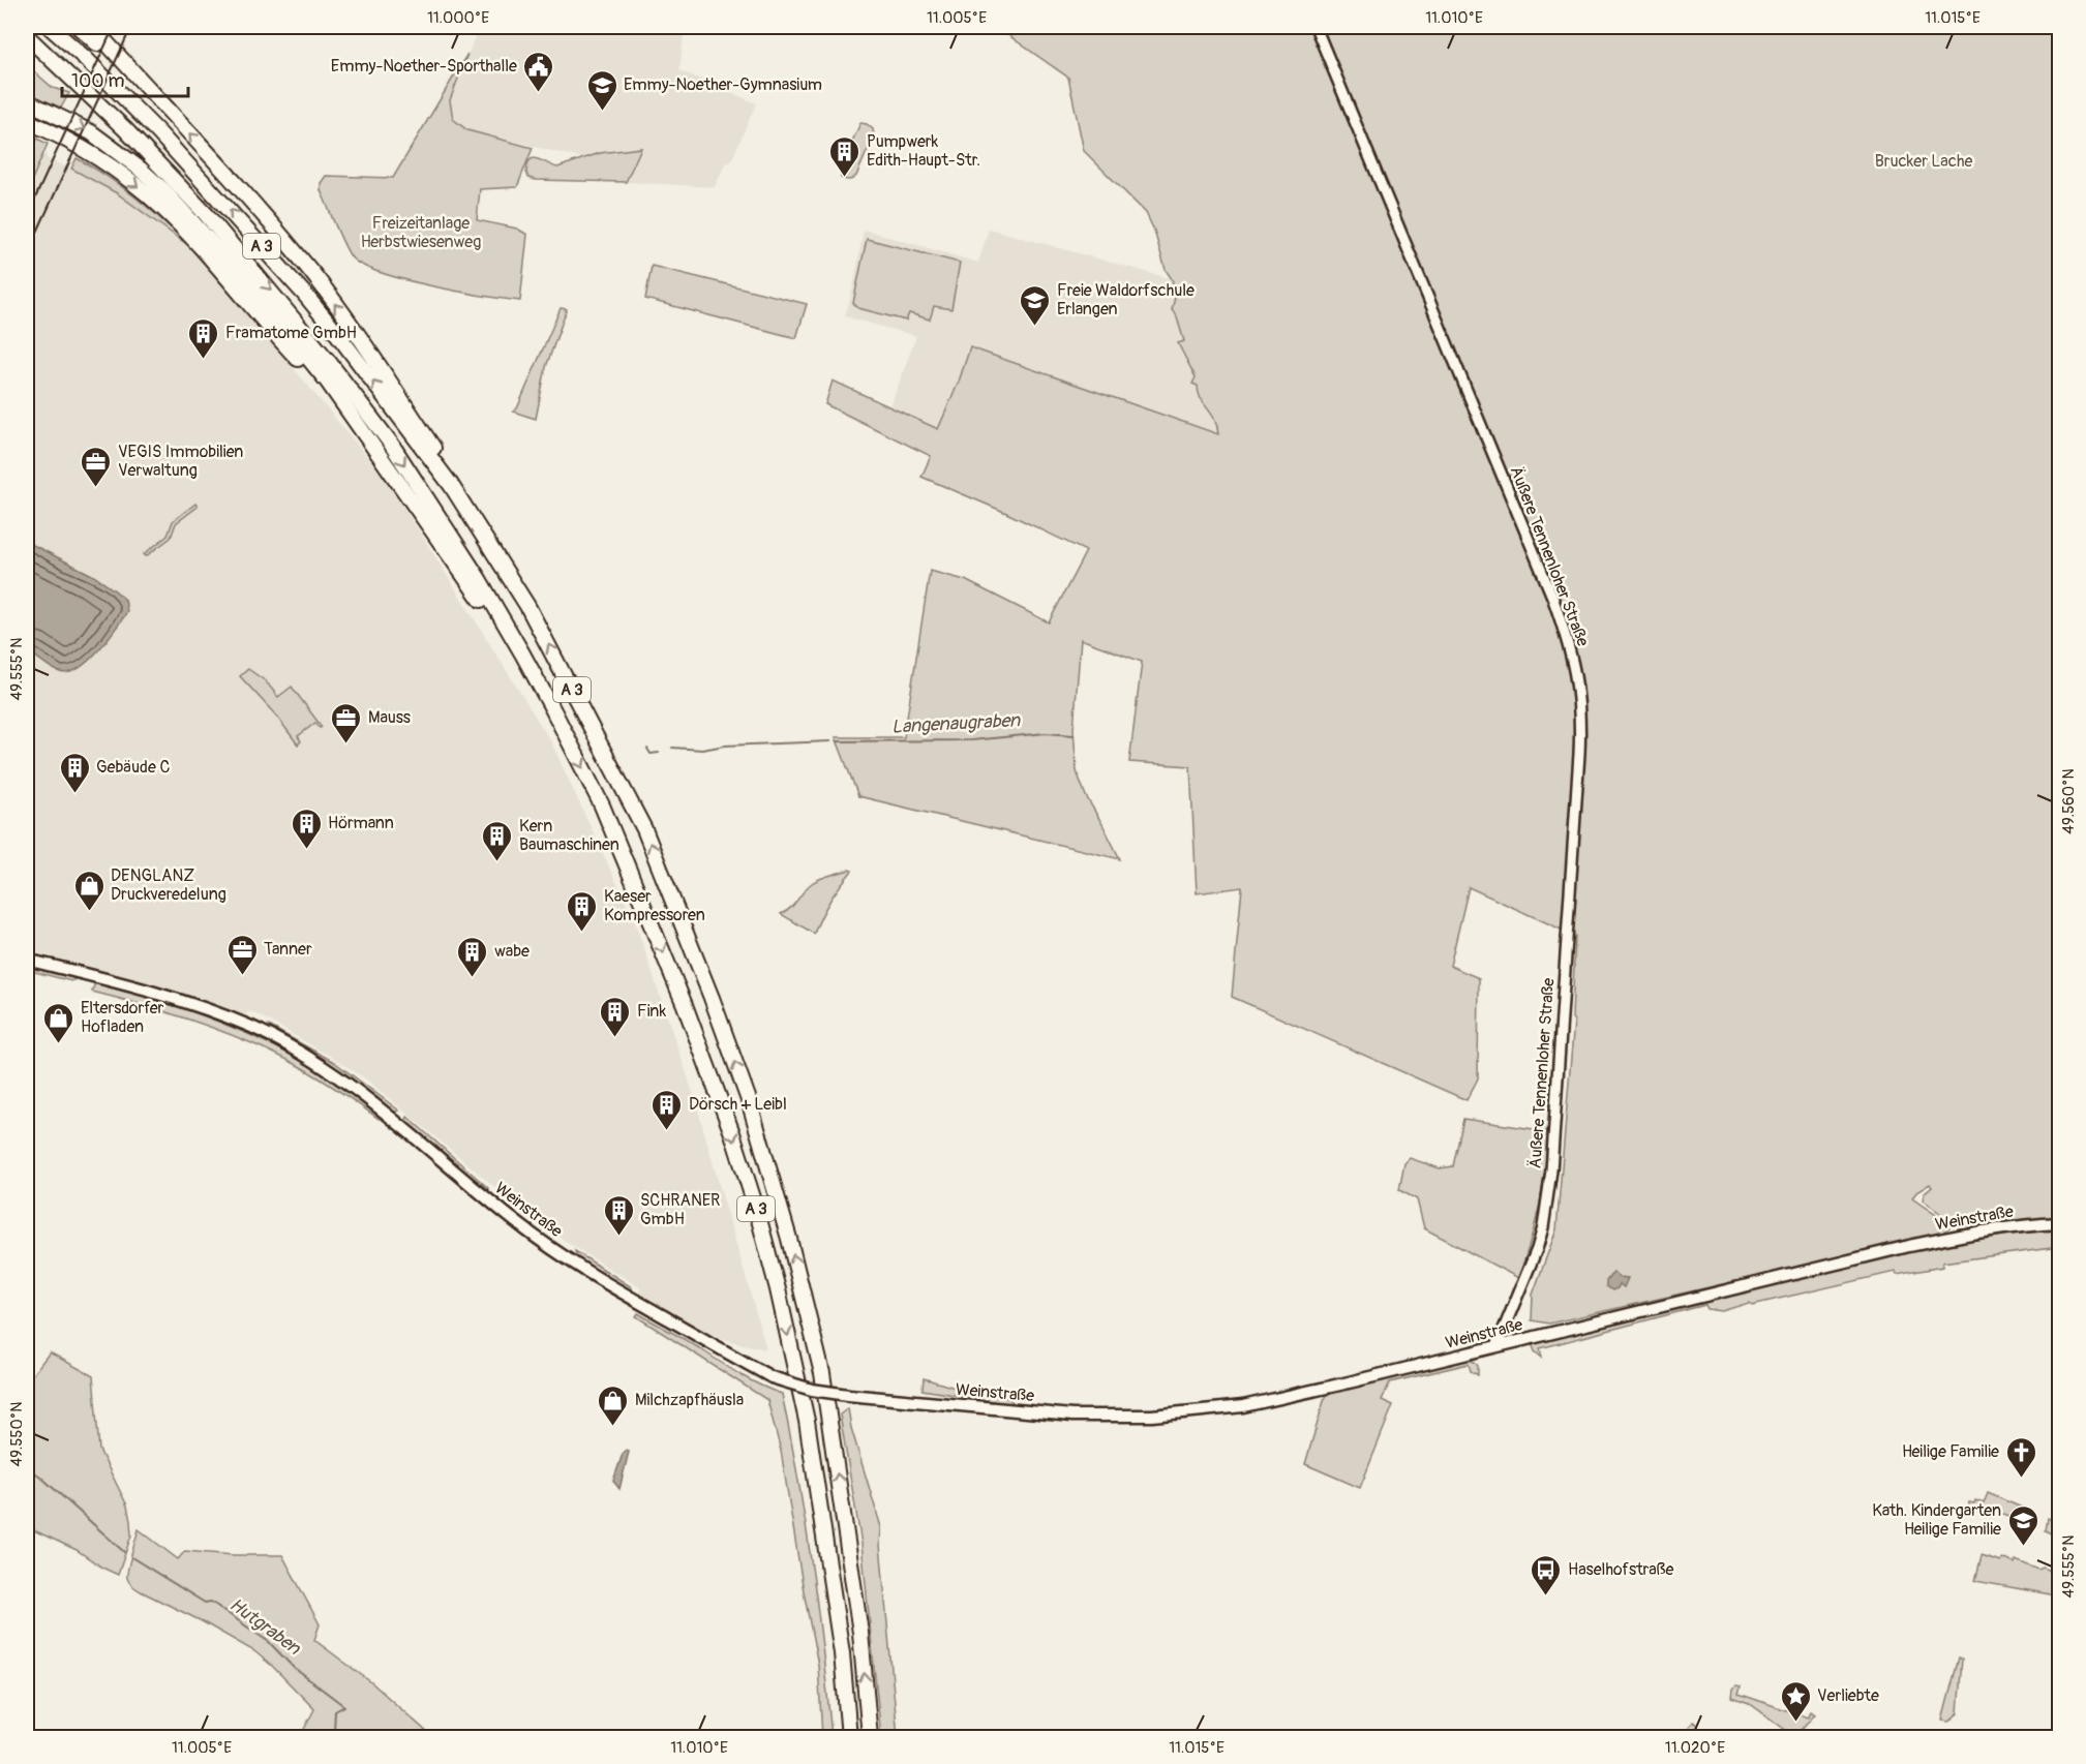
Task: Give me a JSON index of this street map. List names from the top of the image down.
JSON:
{
  "streets": {
    "highway": ["A 3"],
    "main road": ["Weinstraße"],
    "street": ["Äußere Tennenloher Straße"]
  },
  "crossings": [
    ["Äußere Tennenloher Straße", "Weinstraße"]
  ],
  "water": ["Langenaugraben", "Hutgraben"],
  "parks": ["Brucker Lache", "Freizeitanlage Herbstwiesenweg"],
  "places": {
    "public building": ["Emmy-Noether-Sporthalle"],
    "school or university": ["Emmy-Noether-Gymnasium", "Freie Waldorfschule Erlangen", "Kath. Kindergarten Heilige Familie"],
    "building": [
      "Pumpwerk Edith-Haupt-Str.",
      "Framatome GmbH",
      "Gebäude C",
      "Hörmann",
      "Kern Baumaschinen",
      "Kaeser Kompressoren",
      "wabe",
      "Fink",
      "Dörsch + Leibl",
      "SCHRANER GmbH"
    ],
    "office": ["VEGIS Immobilien Verwaltung", "Mauss", "Tanner"],
    "shop": ["DENGLANZ Druckveredelung", "Eltersdorfer Hofladen", "Milchzapfhäusla"],
    "church": ["Heilige Familie"],
    "bus stop": ["Haselhofstraße"],
    "place": ["Verliebte"]
  },
  "scale_bar": "100 m",
  "coordinates": [
    "11.000°E",
    "11.005°E",
    "11.010°E",
    "11.015°E",
    "49.555°N",
    "49.560°N",
    "49.550°N",
    "11.020°E"
  ]
}
